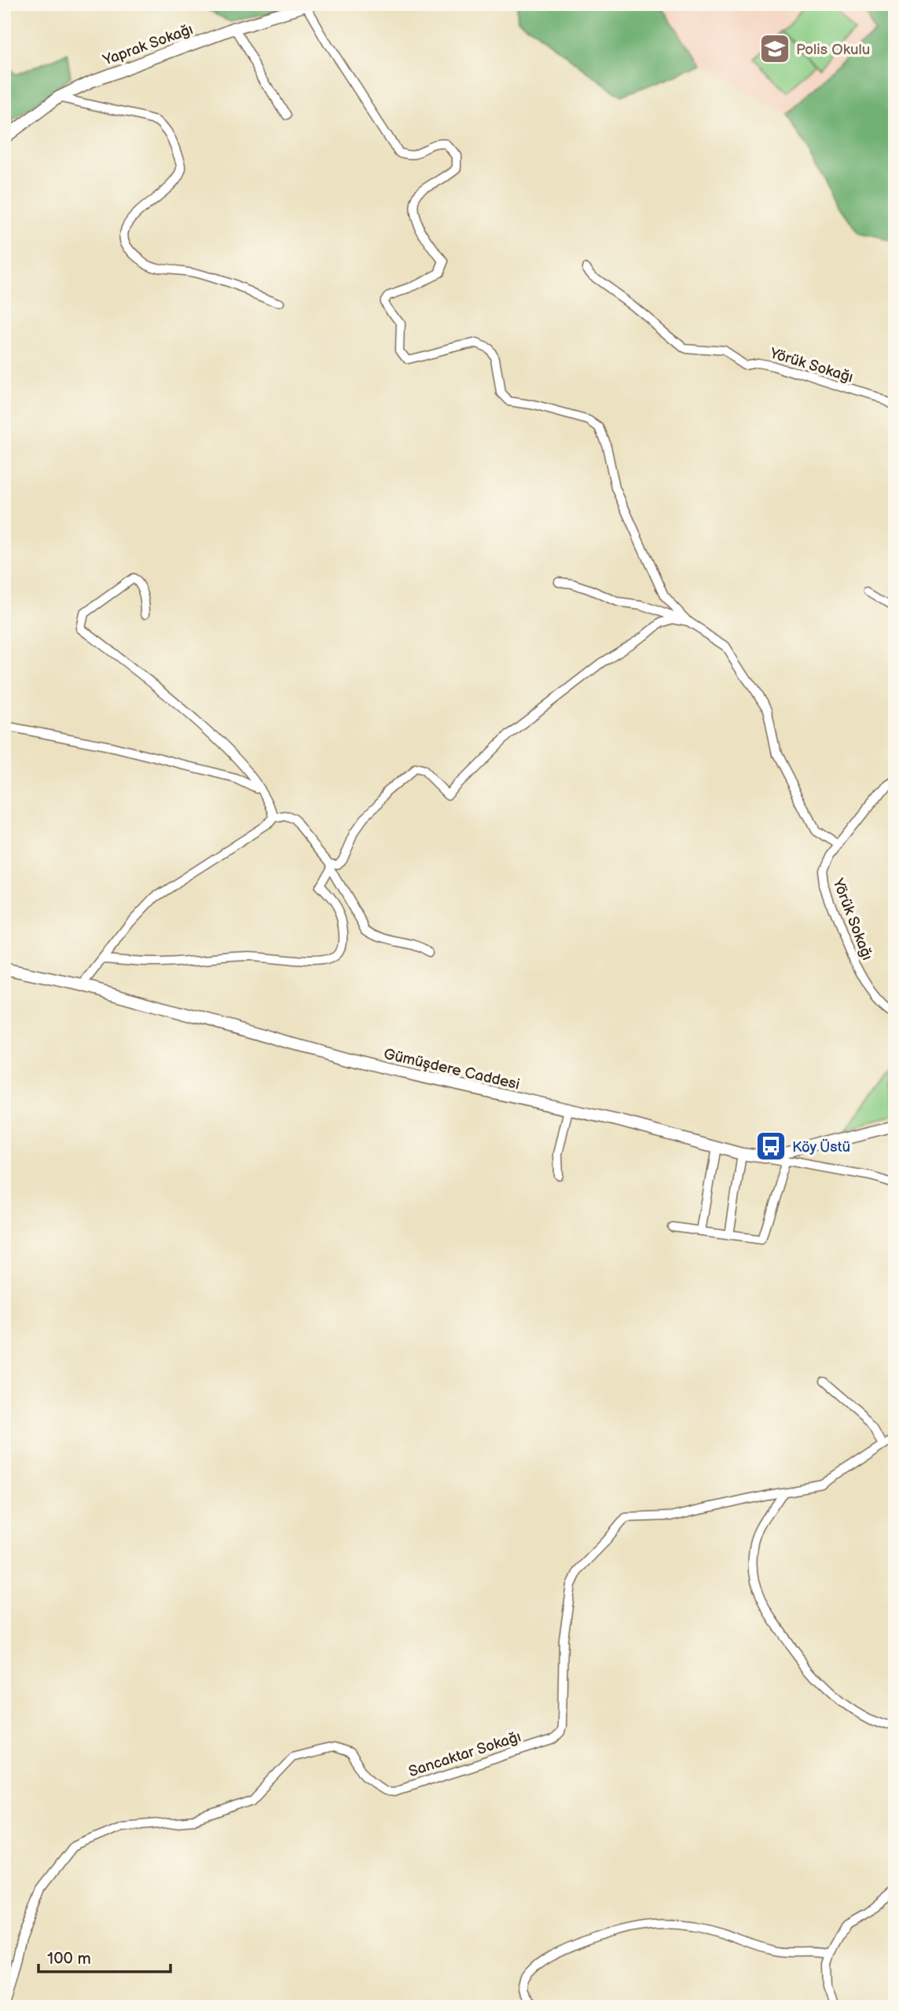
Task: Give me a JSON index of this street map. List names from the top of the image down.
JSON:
{
  "streets": {
    "street": [
      "Yaprak Sokağı",
      "Yörük Sokağı",
      "Gümüşdere Caddesi",
      "Sancaktar Sokağı"
    ]
  },
  "places": {
    "school or university": ["Polis Okulu"],
    "bus stop": ["Köy Üstü"]
  },
  "scale_bar": "100 m"
}
